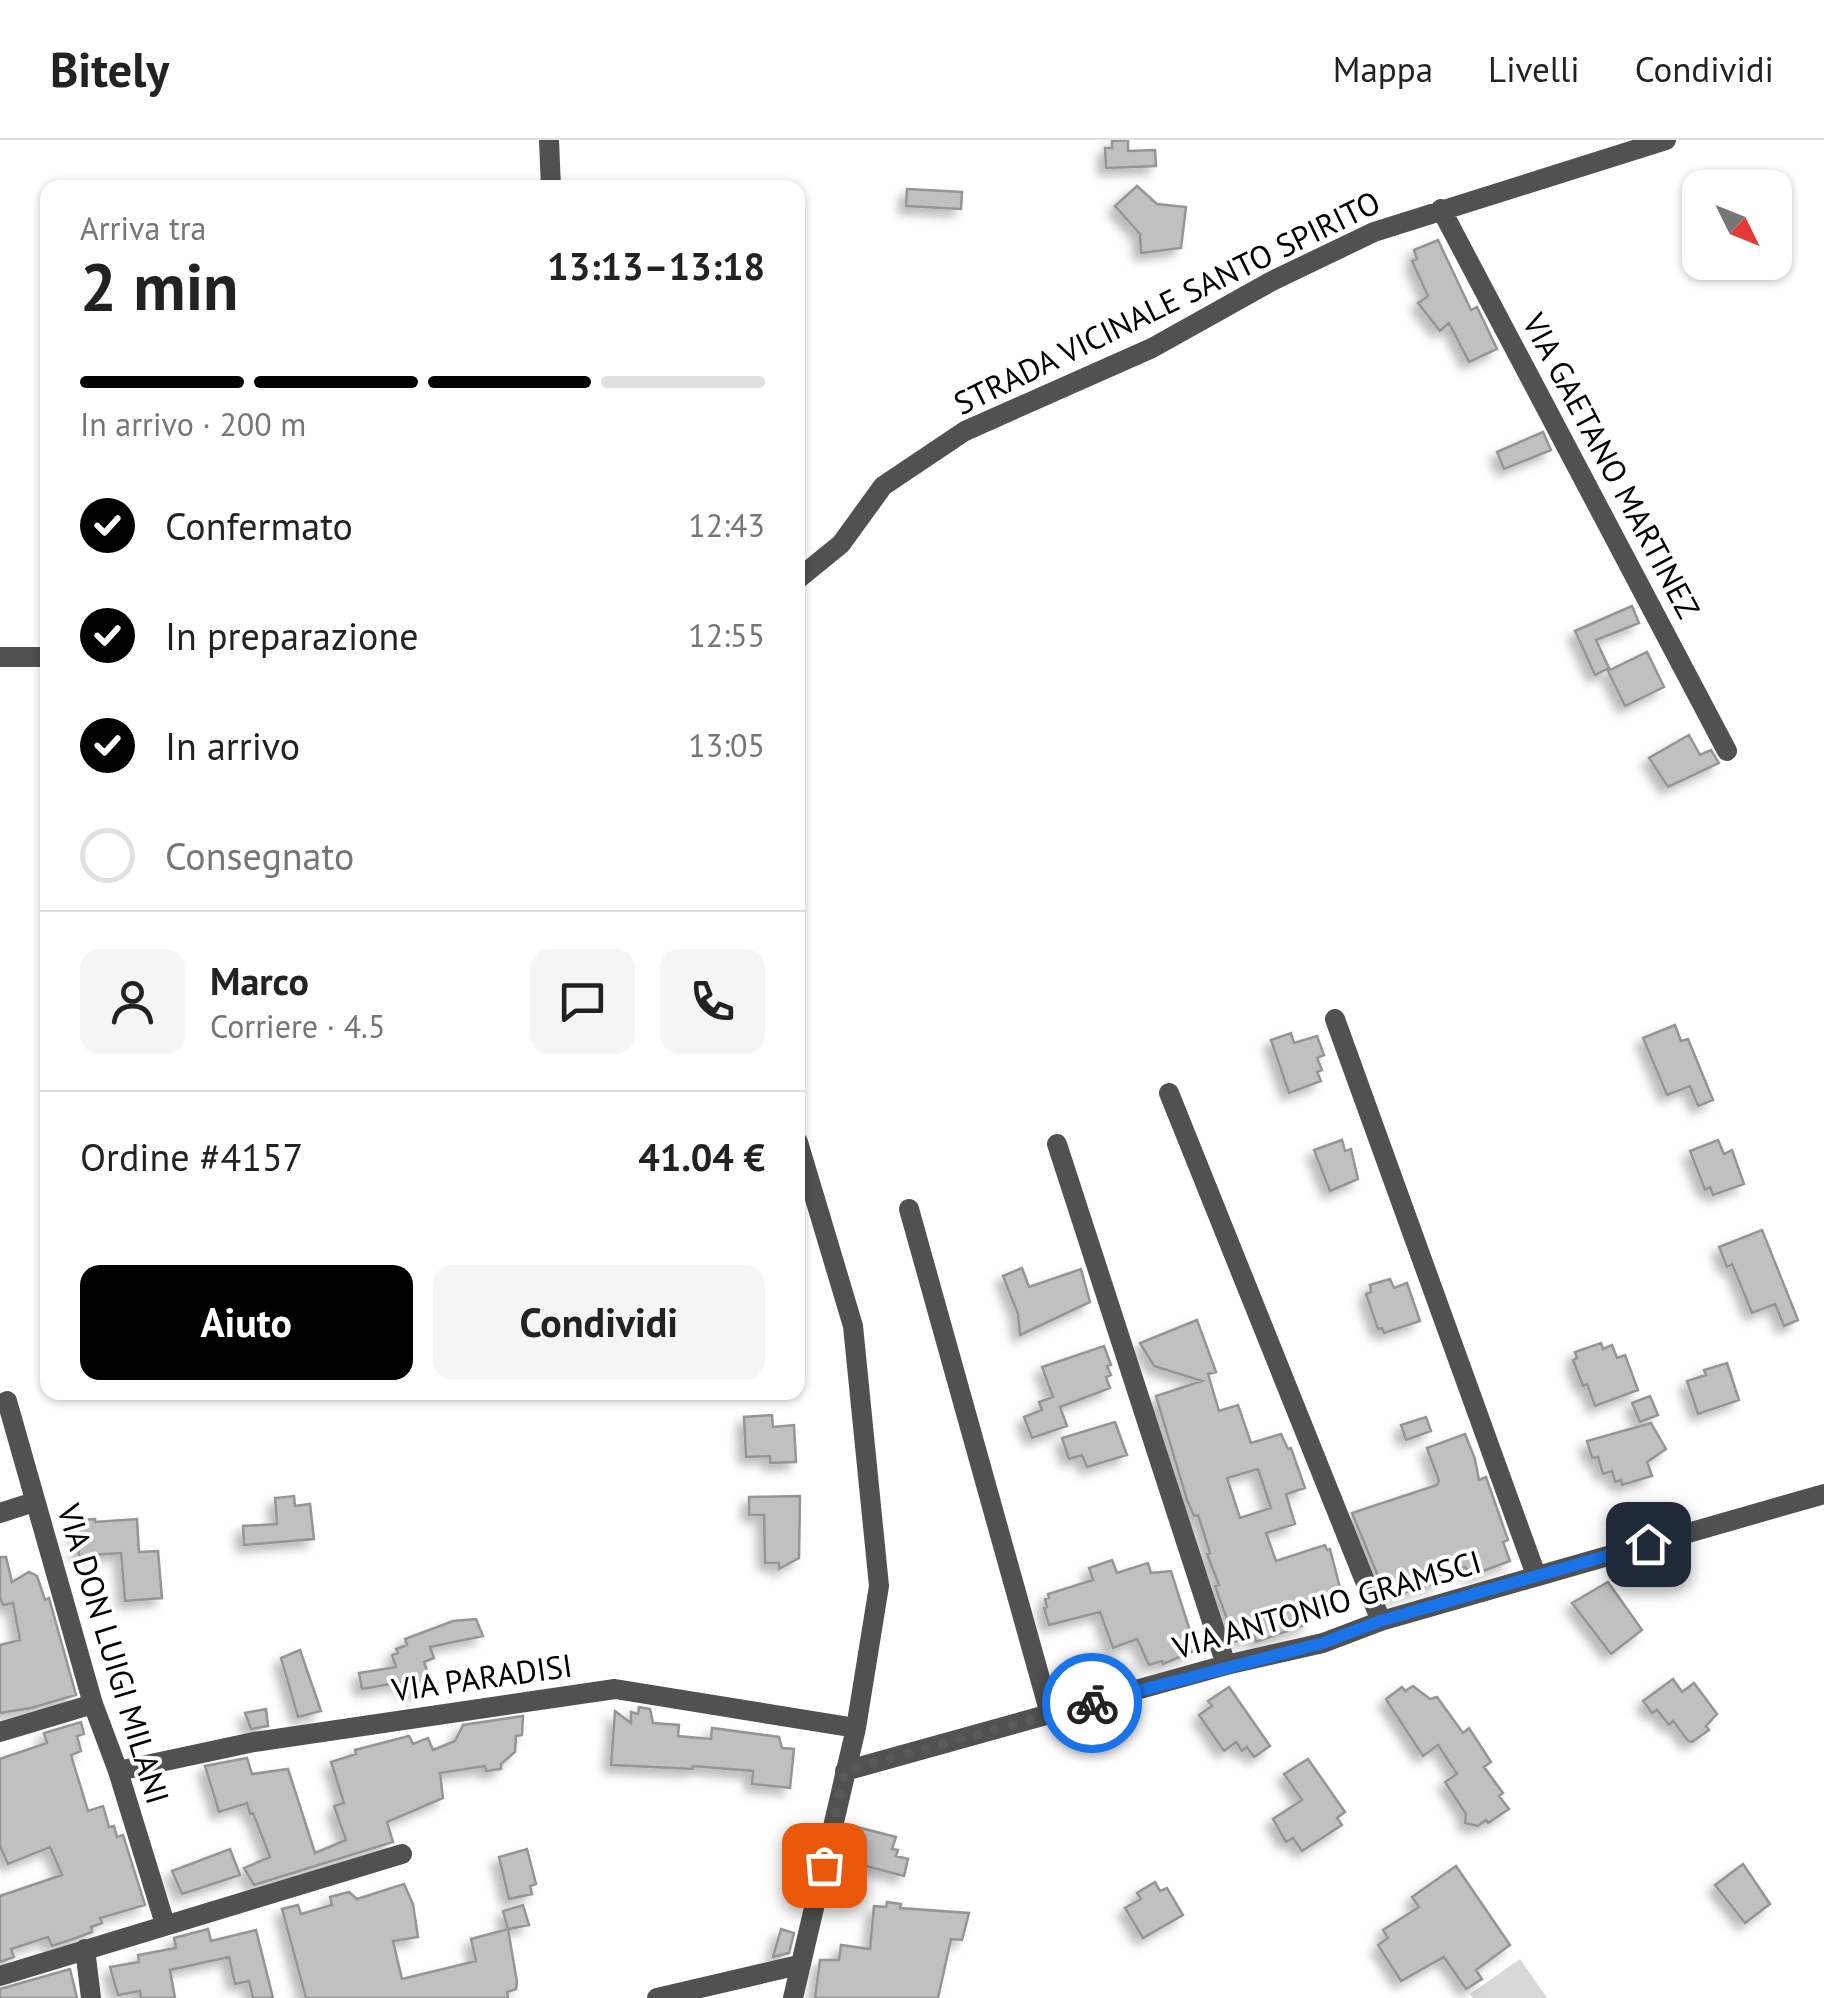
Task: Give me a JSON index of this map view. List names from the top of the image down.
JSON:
{
  "streets": {
    "street": [
      "STRADA VICINALE SANTO SPIRITO",
      "VIA GAETANO MARTINEZ",
      "VIA ANTONIO GRAMSCI",
      "VIA DON LUIGI MILANI",
      "VIA PARADISI"
    ]
  },
  "crossings": [
    ["STRADA VICINALE SANTO SPIRITO", "VIA GAETANO MARTINEZ"],
    ["VIA DON LUIGI MILANI", "VIA PARADISI"]
  ],
  "north": "bottom right",
  "page": {
    "header": "Bitely",
    "nav": ["Mappa", "Livelli", "Condividi"],
    "heading": ["2 min", "Arriva tra", "13:13–13:18"],
    "panel": [
      "Marco",
      "Corriere · 4.5",
      "Ordine #4157",
      "41.04 €"
    ],
    "bar": "In arrivo · 200 m",
    "list": [
      ["Confermato", "12:43"],
      ["In preparazione", "12:55"],
      ["In arrivo", "13:05"],
      "Consegnato"
    ],
    "buttons": ["Aiuto", "Condividi"]
  }
}
